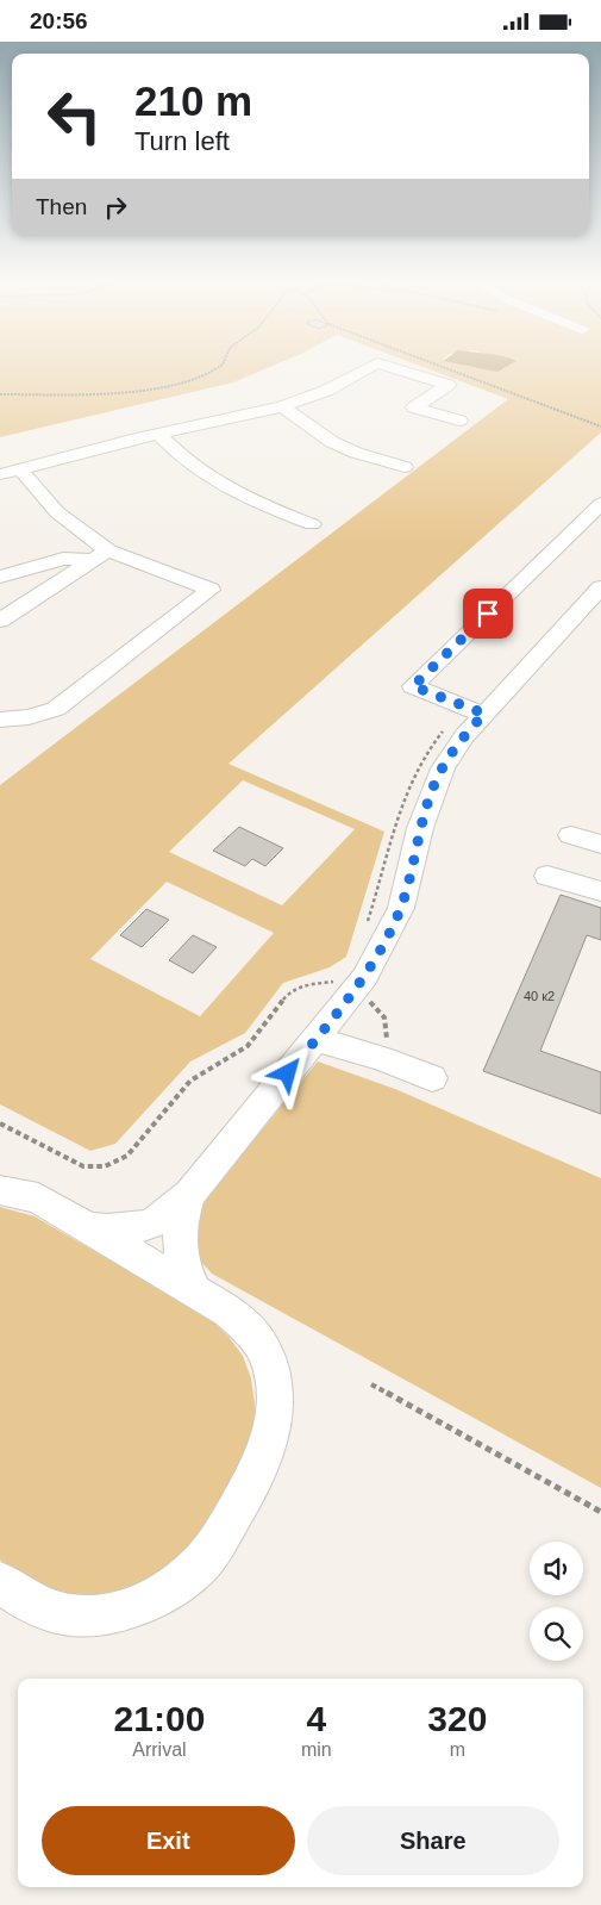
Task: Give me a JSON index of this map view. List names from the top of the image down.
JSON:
{
  "house_numbers": ["40 к2"],
  "page": {
    "status": "20:56",
    "turn": ["210 m", "Turn left"],
    "then": "Then",
    "eta": [
      "21:00",
      "Arrival",
      "4",
      "min",
      "320",
      "m"
    ],
    "buttons": ["Exit", "Share"]
  }
}
